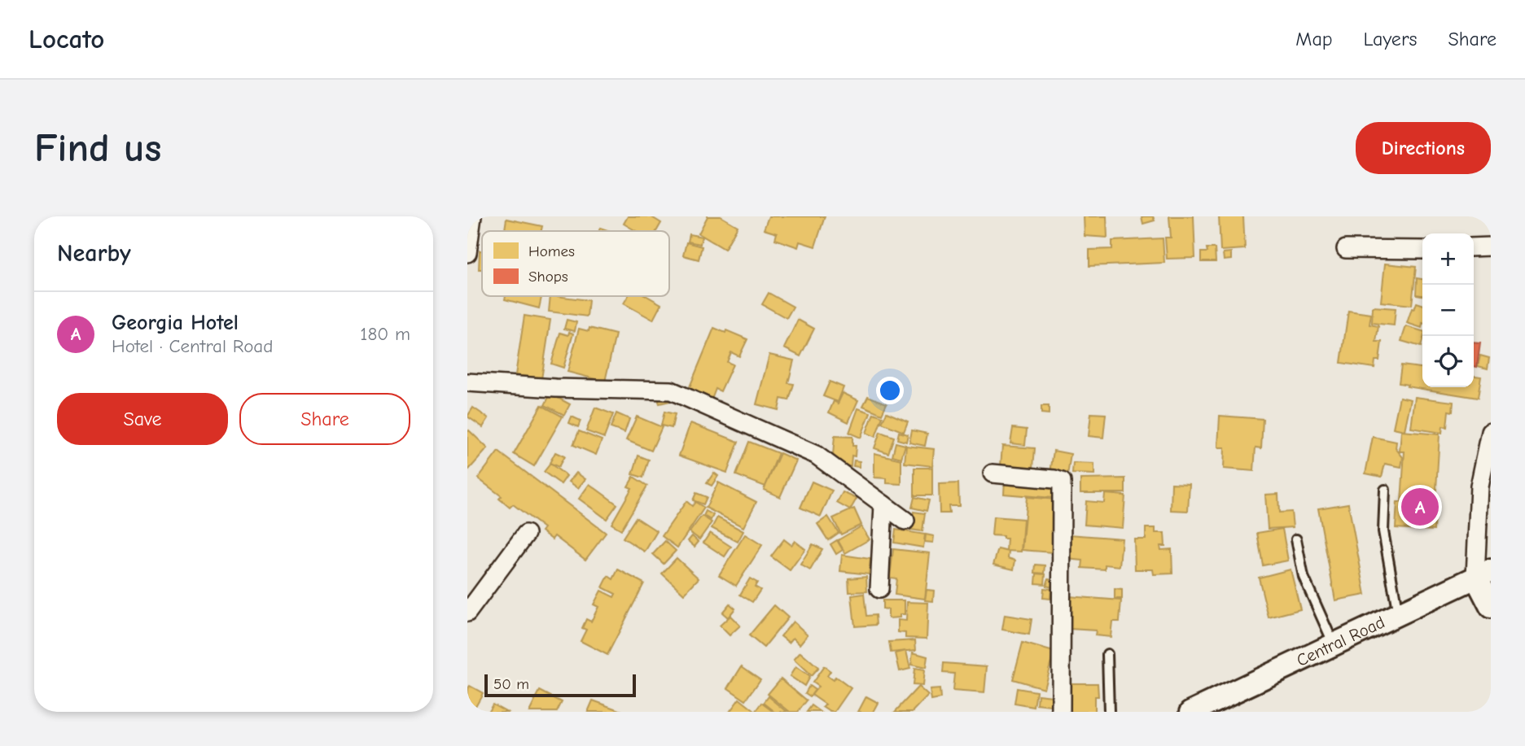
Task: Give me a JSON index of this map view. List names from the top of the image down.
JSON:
{
  "streets": {
    "street": ["Central Road"]
  },
  "legend": ["Homes", "Shops"],
  "scale_bar": "50 m",
  "page": {
    "header": "Locato",
    "nav": ["Map", "Layers", "Share"],
    "buttons": [
      "Directions",
      ["Save", "Share"]
    ],
    "title": "Find us",
    "heading": "Nearby",
    "map_buttons": ["+", "−"],
    "list": [
      {
        "mark": "A",
        "name": "Georgia Hotel",
        "note": "Hotel · Central Road",
        "value": "180 m"
      }
    ],
    "pins": "A",
    "scale": "50 m"
  }
}
